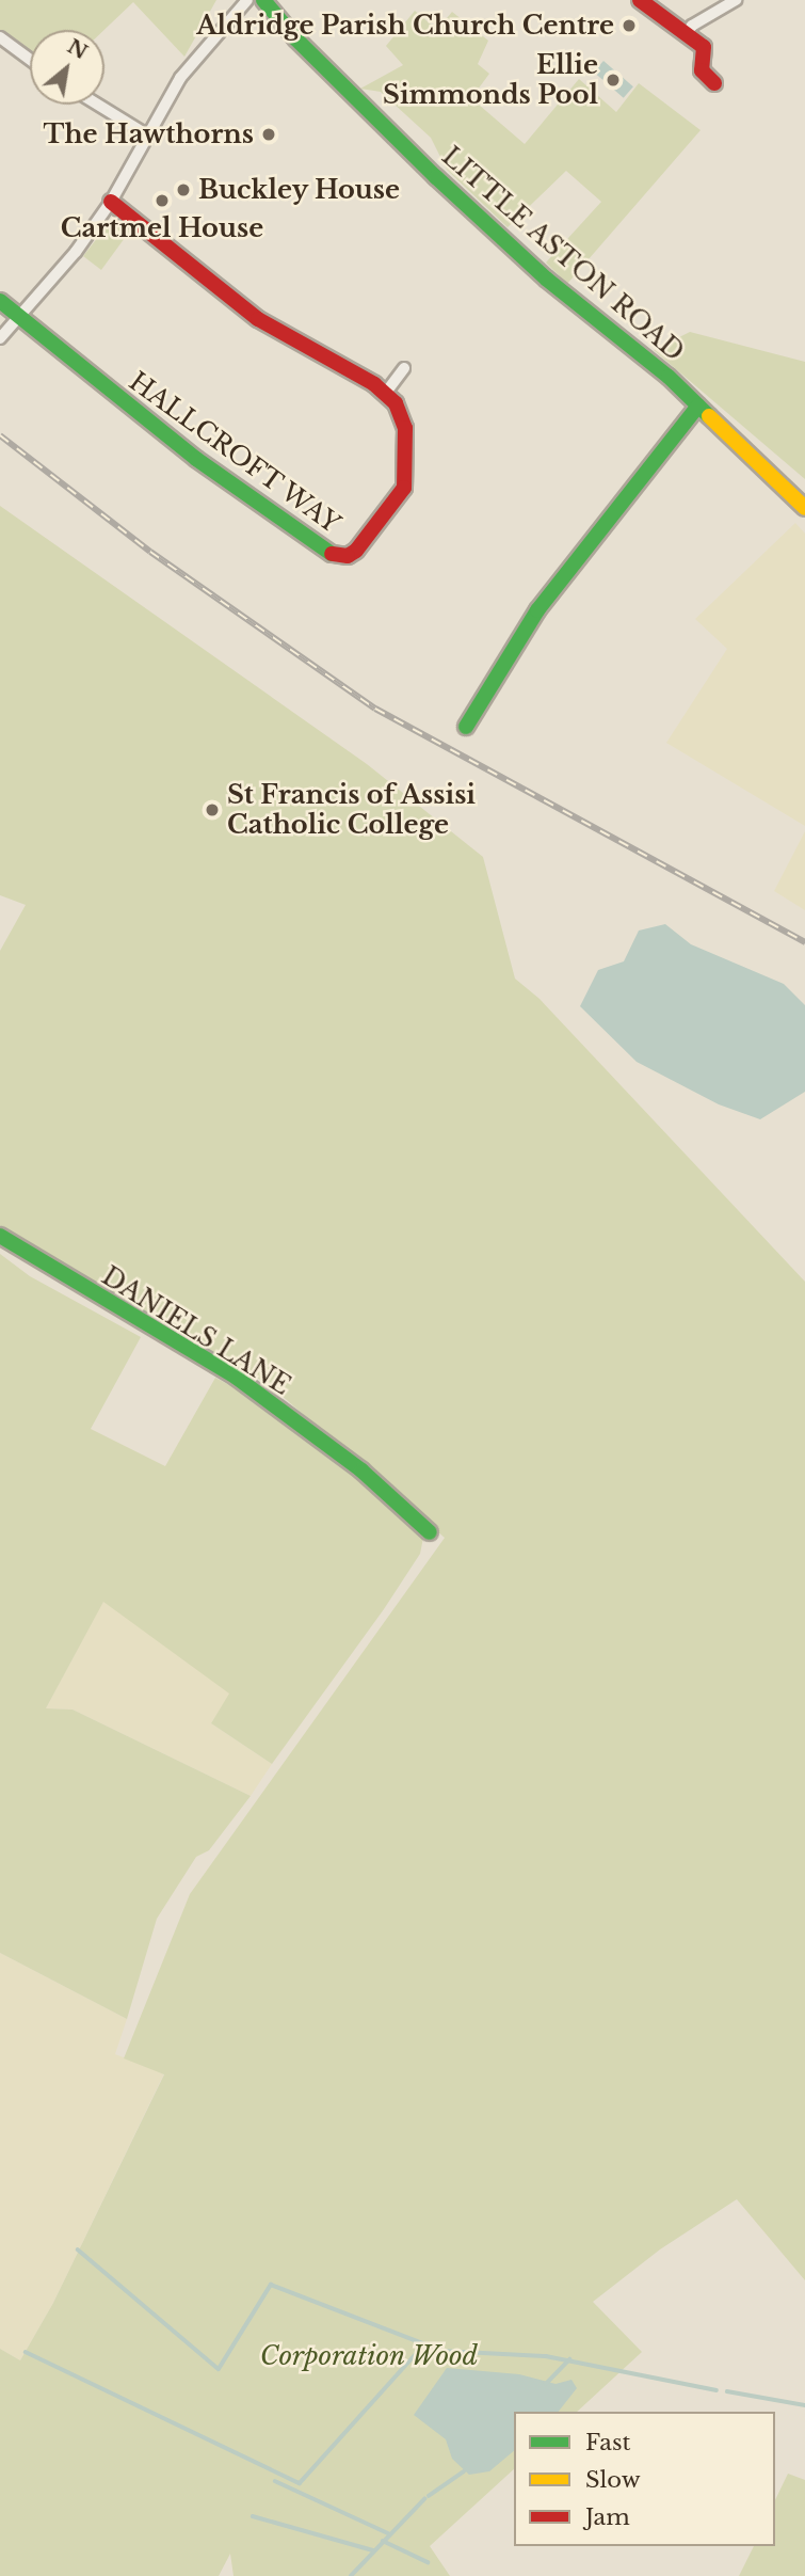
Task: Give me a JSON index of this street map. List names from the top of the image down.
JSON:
{
  "streets": {
    "street": ["LITTLE ASTON ROAD", "HALLCROFT WAY", "DANIELS LANE"]
  },
  "parks": ["Corporation Wood"],
  "places": [
    "Aldridge Parish Church Centre",
    "Ellie Simmonds Pool",
    "The Hawthorns",
    "Buckley House",
    "Cartmel House",
    "St Francis of Assisi Catholic College"
  ],
  "legend": ["Fast", "Slow", "Jam"],
  "north": "top right"
}
